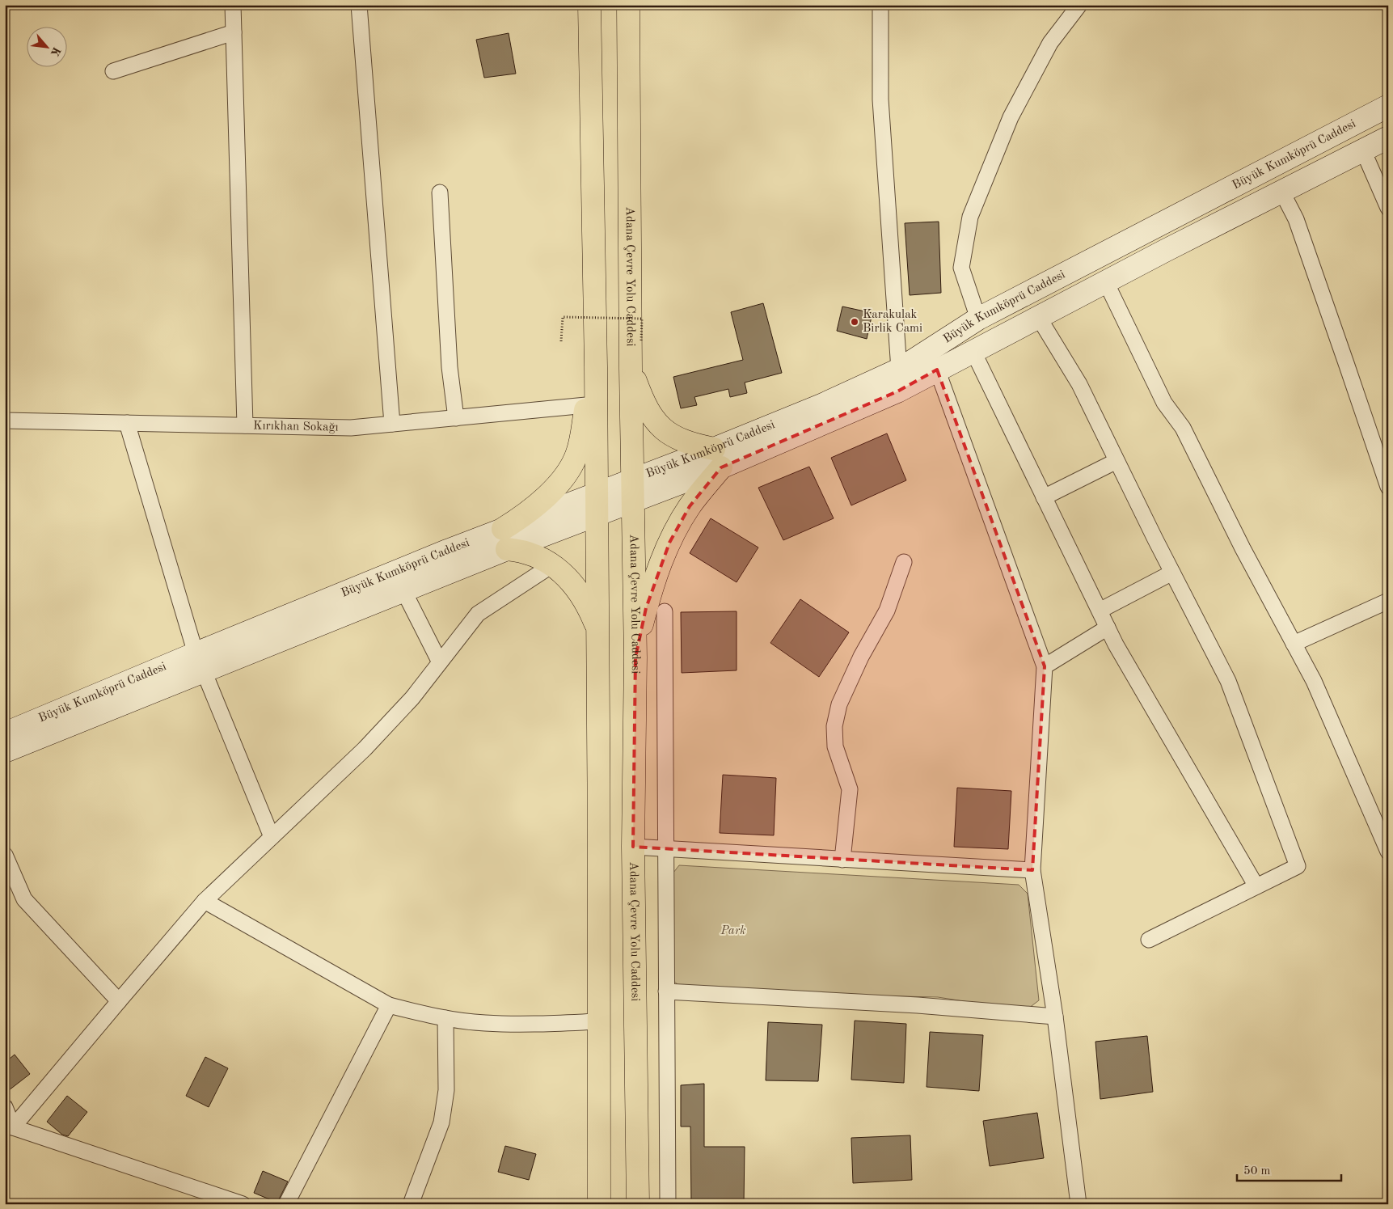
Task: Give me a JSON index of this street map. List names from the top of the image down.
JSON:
{
  "streets": {
    "highway": ["Adana Çevre Yolu Caddesi"],
    "main road": ["Büyük Kumköprü Caddesi"],
    "street": ["Kırıkhan Sokağı"]
  },
  "crossings": [
    ["Büyük Kumköprü Caddesi", "Adana Çevre Yolu Caddesi"]
  ],
  "parks": ["Park"],
  "places": ["Karakulak Birlik Cami"],
  "scale_bar": "50 m",
  "north": "bottom right"
}
